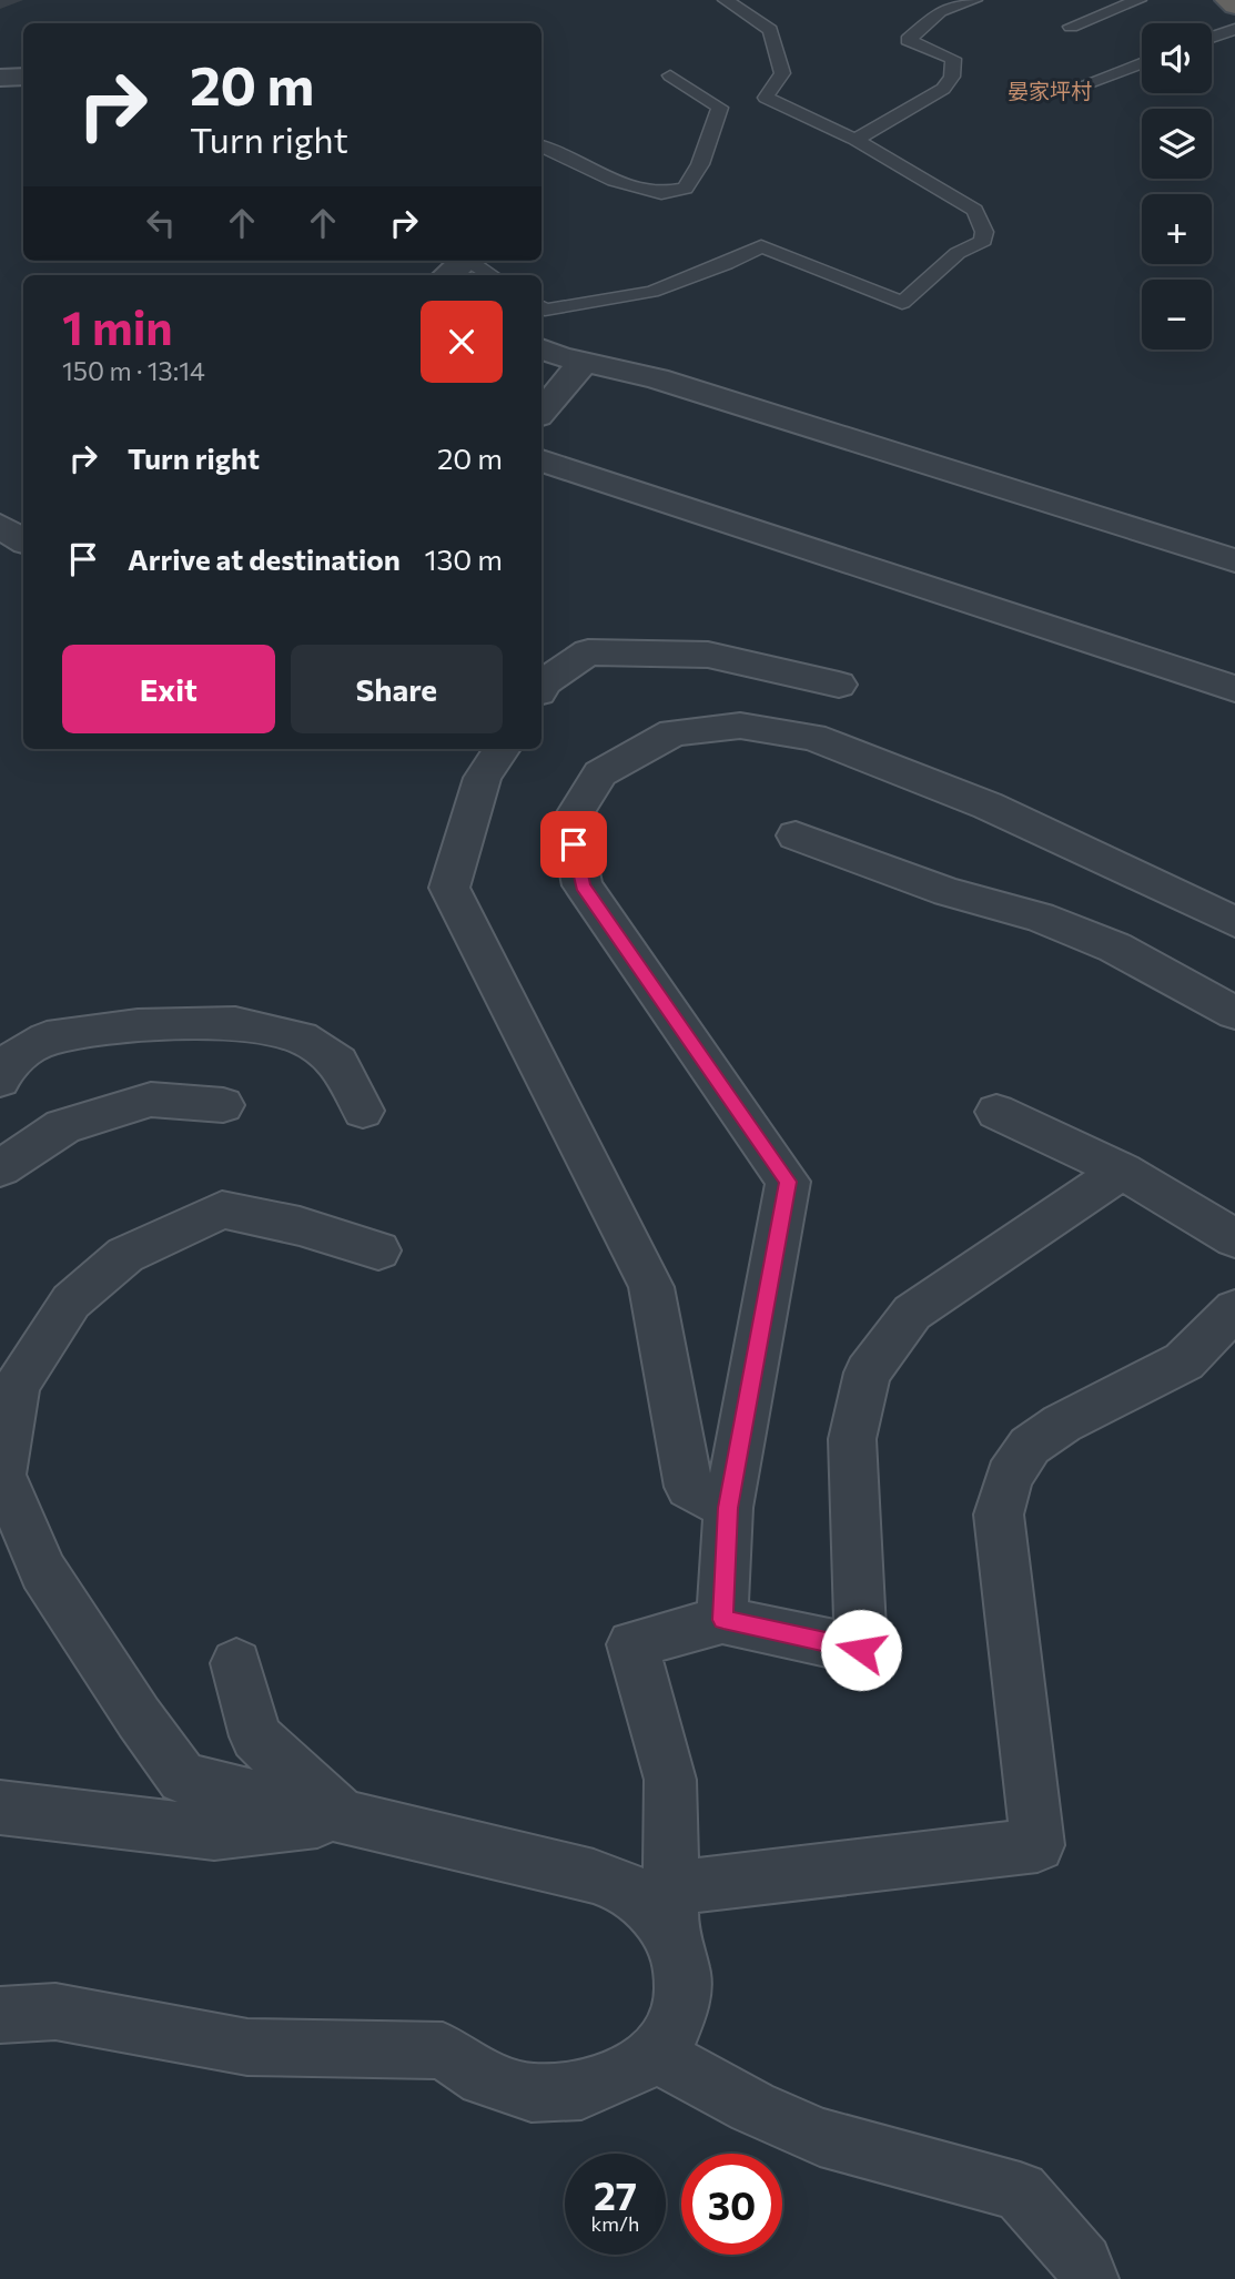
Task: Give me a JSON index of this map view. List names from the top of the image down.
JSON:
{
  "districts": ["晏家坪村"],
  "page": {
    "map_buttons": ["+", "−"],
    "turn": ["20 m", "Turn right"],
    "heading": ["1 min", "150 m · 13:14"],
    "list": [
      {
        "name": "Turn right",
        "value": "20 m"
      },
      {
        "name": "Arrive at destination",
        "value": "130 m"
      }
    ],
    "buttons": ["Exit", "Share"],
    "speed": "27 km/h",
    "limit": "30"
  }
}
